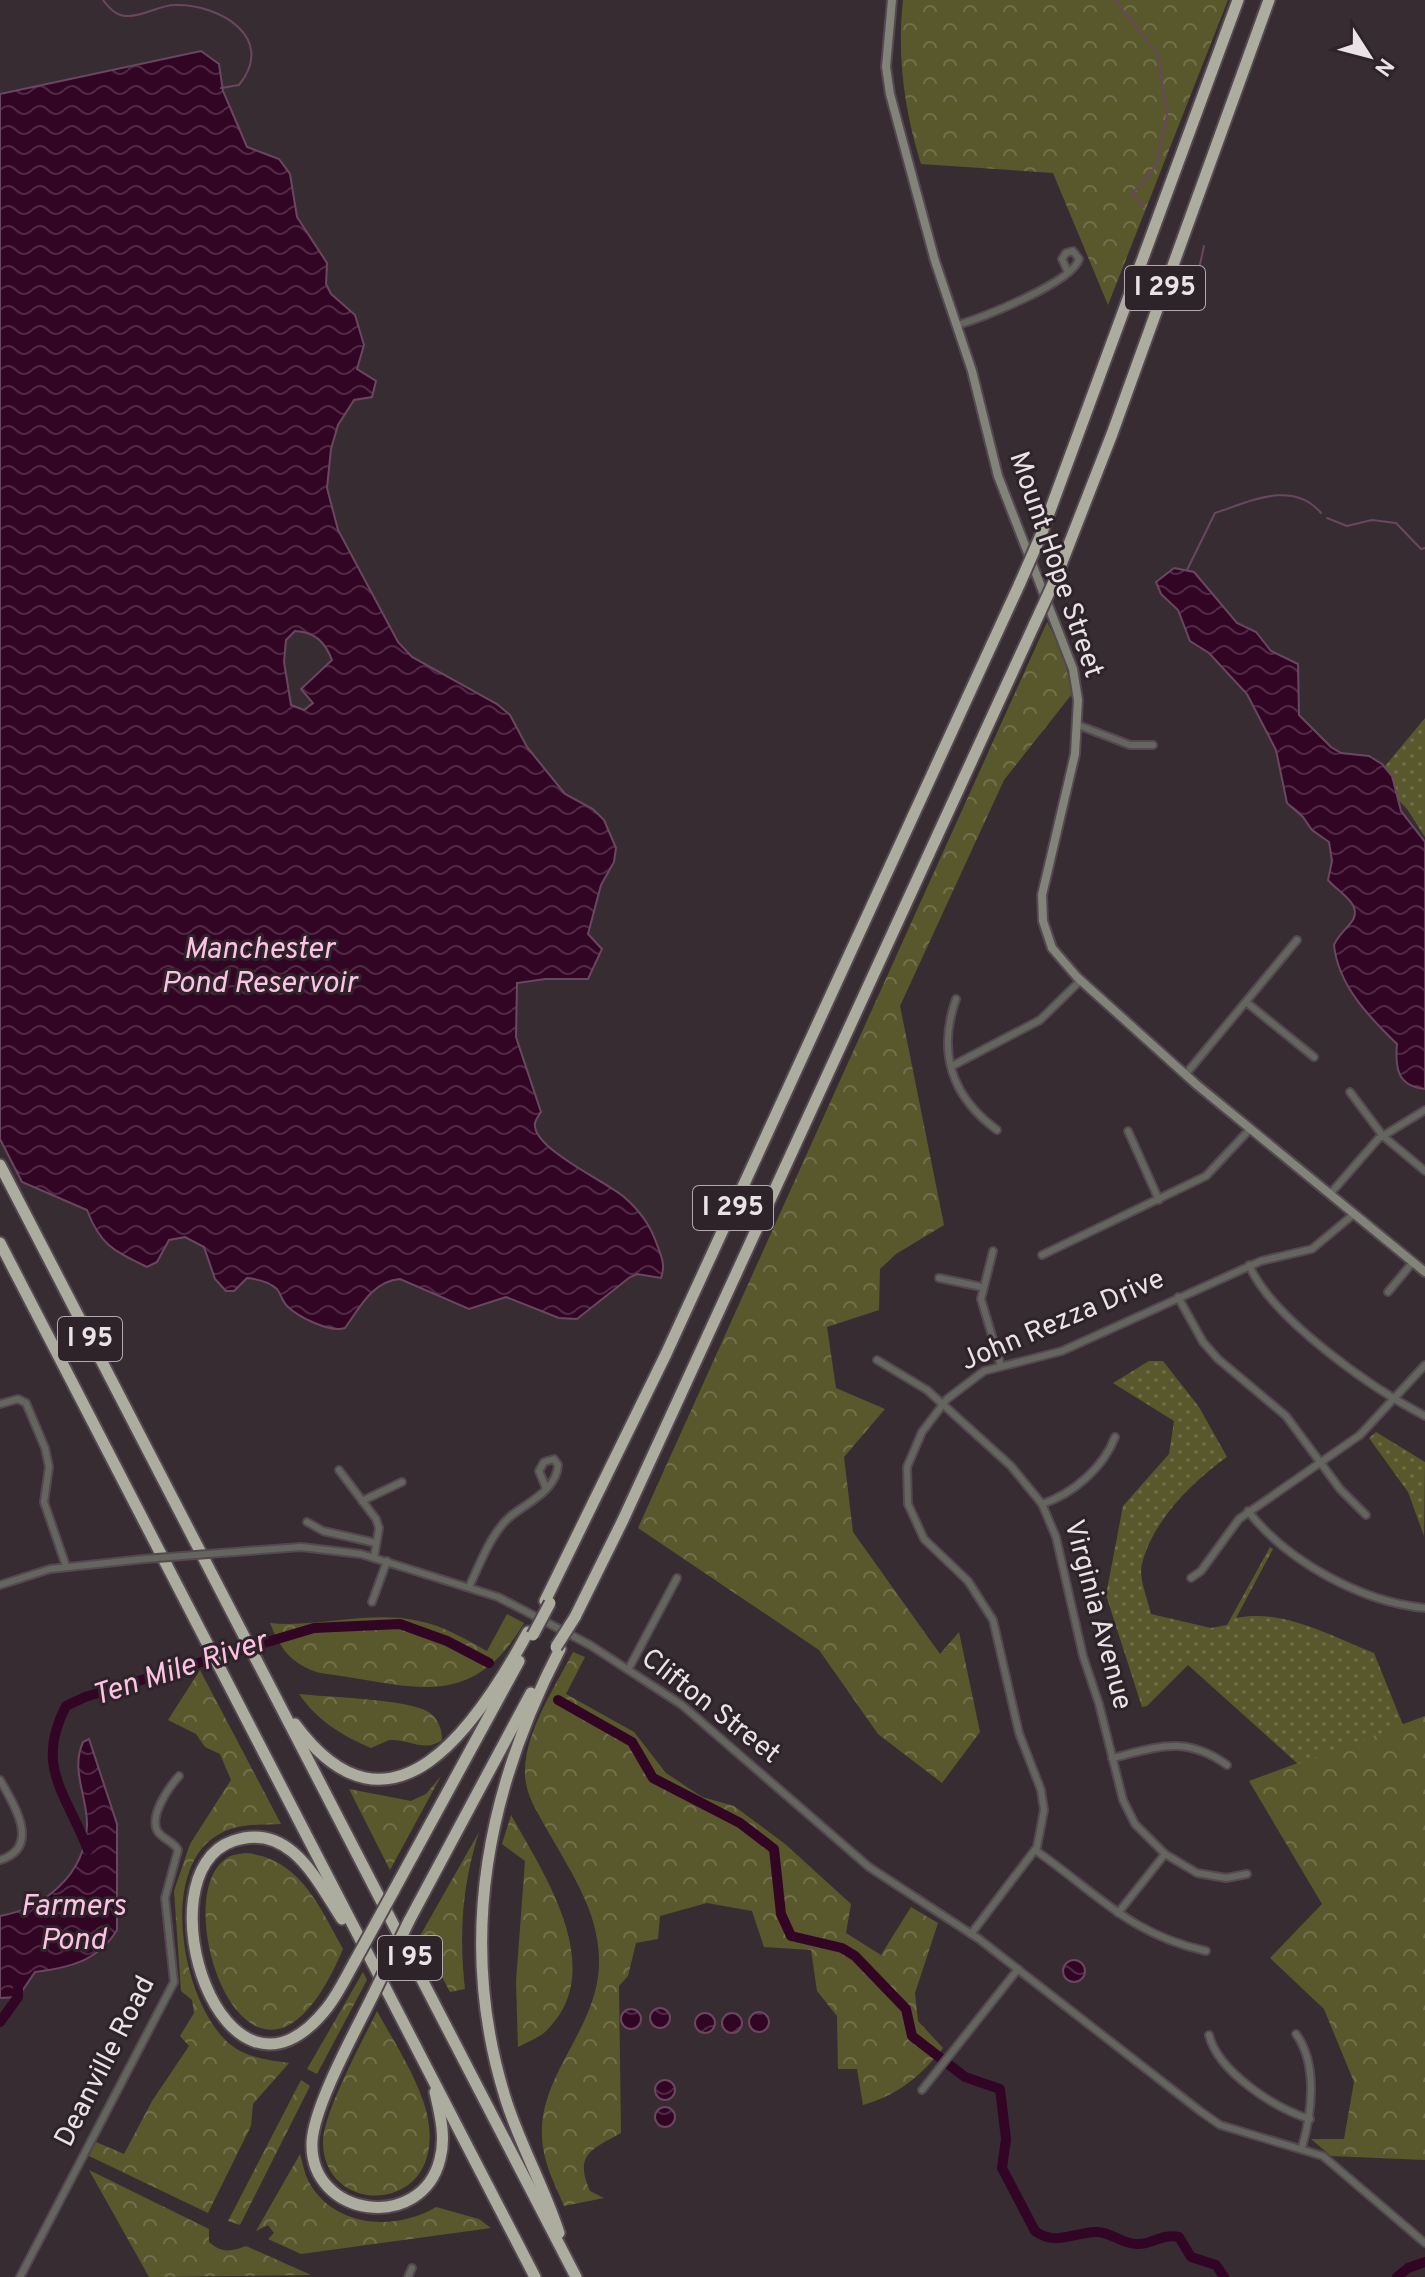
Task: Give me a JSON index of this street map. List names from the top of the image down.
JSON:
{
  "streets": {
    "highway": ["I 295", "I 95"],
    "street": [
      "Mount Hope Street",
      "John Rezza Drive",
      "Virginia Avenue",
      "Clifton Street",
      "Deanville Road"
    ]
  },
  "crossings": [
    ["Mount Hope Street", "John Rezza Drive"],
    ["John Rezza Drive", "Virginia Avenue"],
    ["John Rezza Drive", "Clifton Street"]
  ],
  "water": ["Manchester Pond Reservoir", "Ten Mile River", "Farmers Pond"],
  "north": "bottom right"
}
